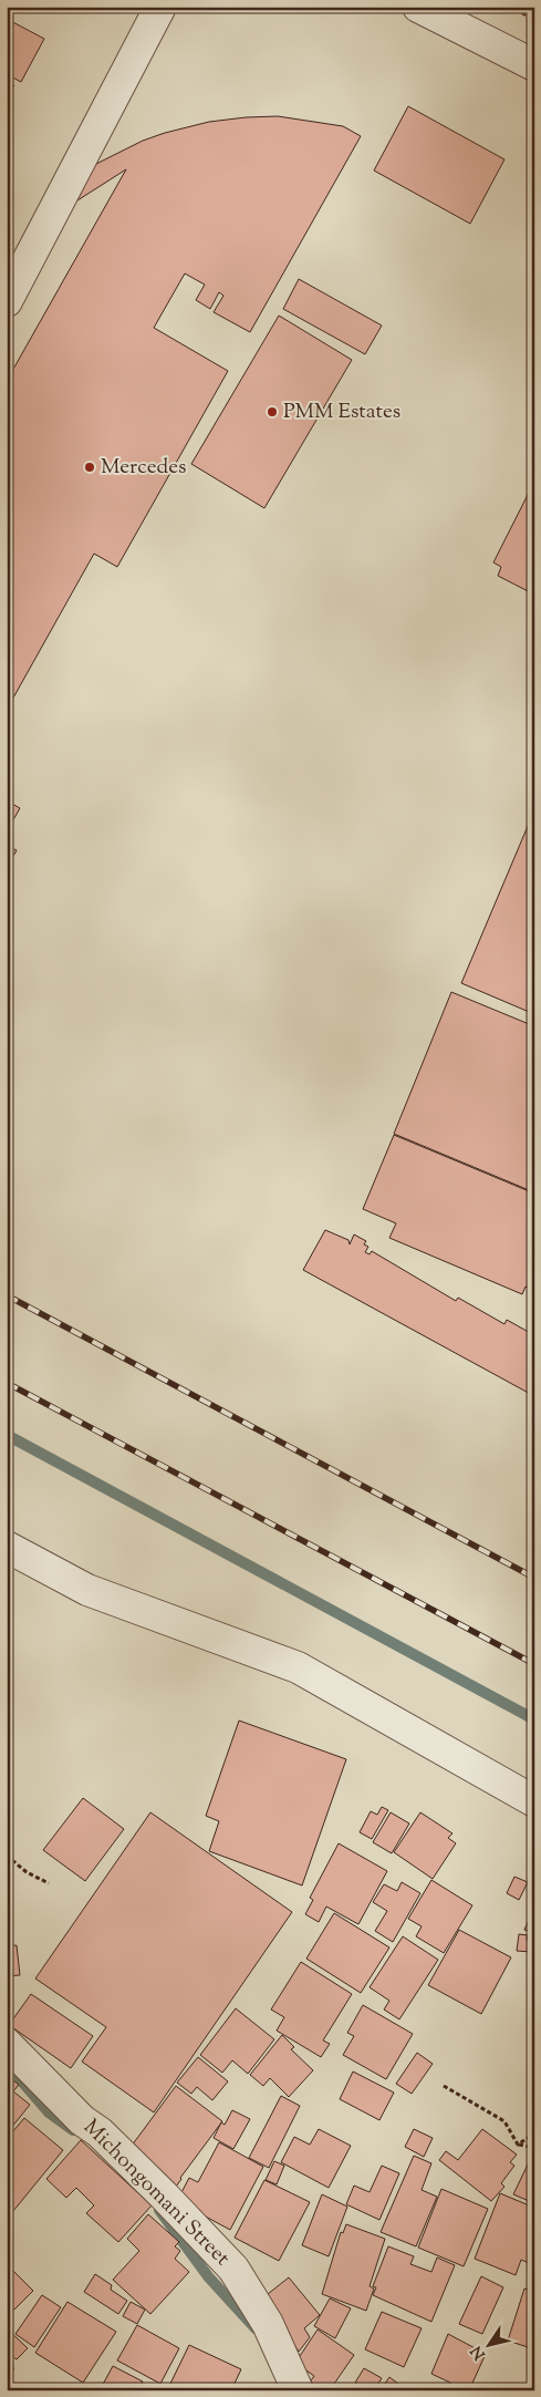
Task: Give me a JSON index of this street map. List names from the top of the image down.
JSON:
{
  "streets": {
    "street": ["Michongomani Street"]
  },
  "places": ["PMM Estates", "Mercedes"],
  "north": "bottom left"
}
